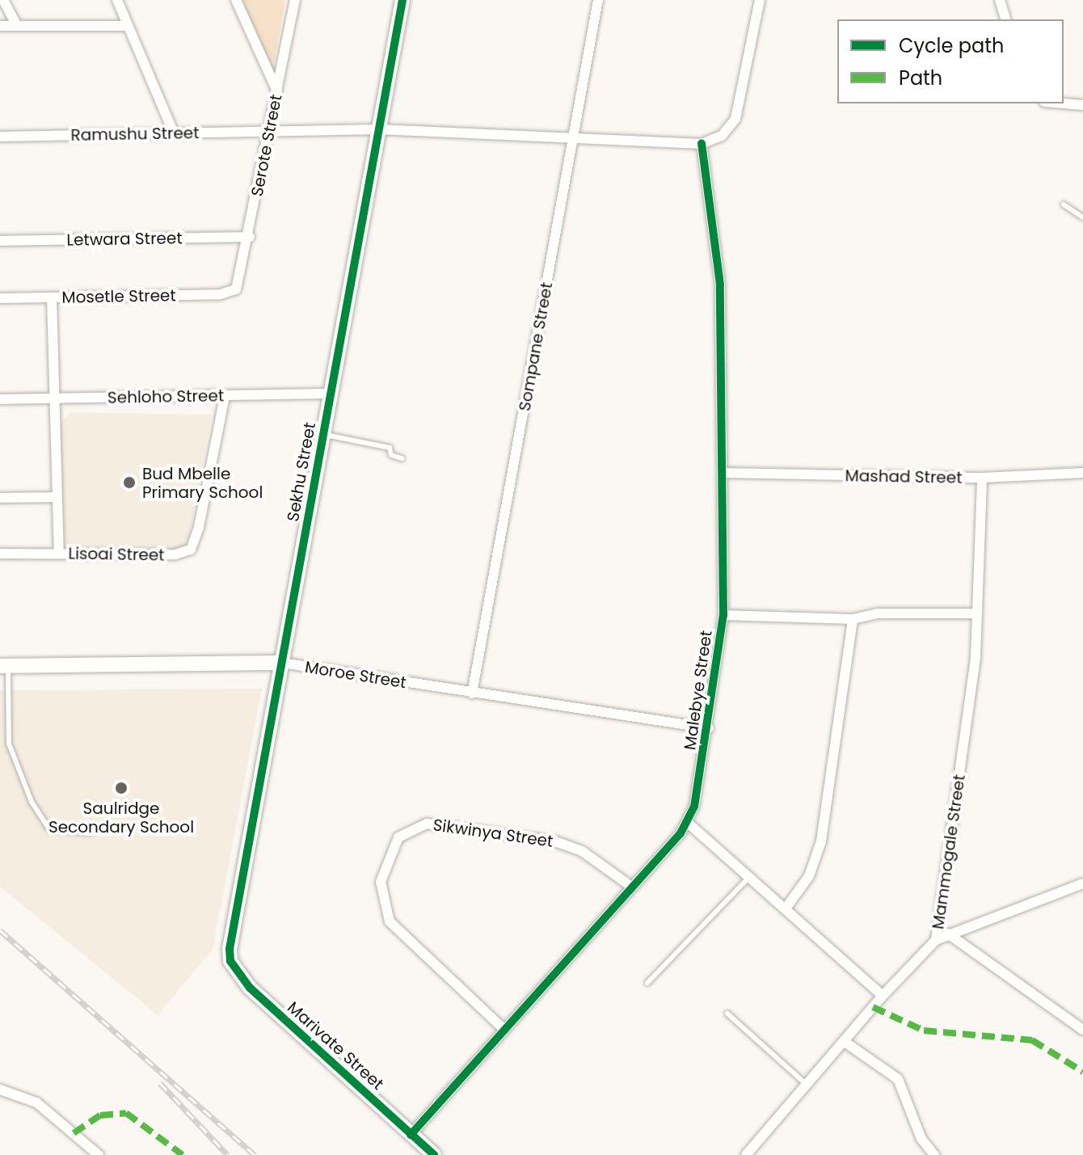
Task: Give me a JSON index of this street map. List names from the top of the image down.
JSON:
{
  "streets": {
    "street": [
      "Ramushu Street",
      "Serote Street",
      "Letwara Street",
      "Mosetle Street",
      "Sompane Street",
      "Sehloho Street",
      "Sekhu Street",
      "Mashad Street",
      "Lisoai Street",
      "Moroe Street",
      "Malebye Street",
      "Sikwinya Street",
      "Mammogale Street",
      "Marivate Street"
    ]
  },
  "crossings": [
    ["Ramushu Street", "Serote Street"],
    ["Ramushu Street", "Sompane Street"],
    ["Ramushu Street", "Sekhu Street"],
    ["Ramushu Street", "Malebye Street"],
    ["Serote Street", "Letwara Street"],
    ["Serote Street", "Mosetle Street"],
    ["Sompane Street", "Moroe Street"],
    ["Sehloho Street", "Sekhu Street"],
    ["Sehloho Street", "Lisoai Street"],
    ["Sekhu Street", "Moroe Street"],
    ["Sekhu Street", "Marivate Street"],
    ["Mashad Street", "Malebye Street"],
    ["Mashad Street", "Mammogale Street"],
    ["Moroe Street", "Malebye Street"],
    ["Malebye Street", "Sikwinya Street"],
    ["Malebye Street", "Marivate Street"]
  ],
  "places": ["Bud Mbelle Primary School", "Saulridge Secondary School"],
  "legend": ["Cycle path", "Path"]
}
